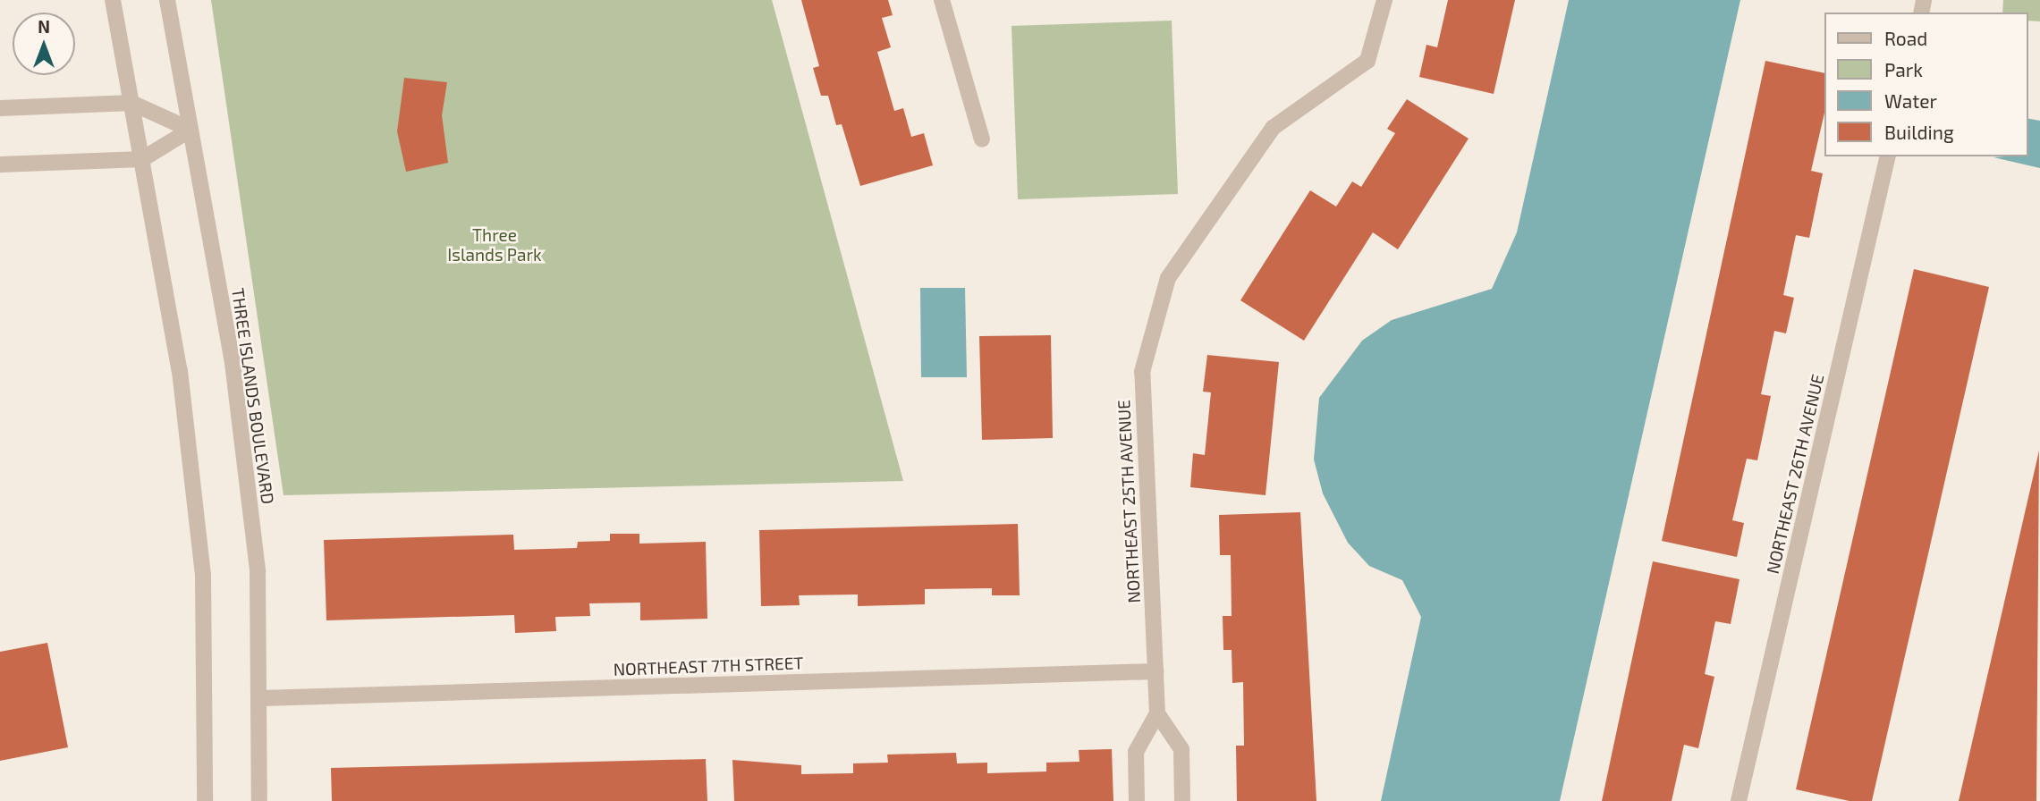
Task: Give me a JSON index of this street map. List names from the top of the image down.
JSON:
{
  "streets": {
    "street": [
      "THREE ISLANDS BOULEVARD",
      "NORTHEAST 26TH AVENUE",
      "NORTHEAST 25TH AVENUE",
      "NORTHEAST 7TH STREET"
    ]
  },
  "crossings": [
    ["THREE ISLANDS BOULEVARD", "NORTHEAST 7TH STREET"],
    ["NORTHEAST 25TH AVENUE", "NORTHEAST 7TH STREET"]
  ],
  "parks": ["Three Islands Park"],
  "legend": [
    "Road",
    "Park",
    "Water",
    "Building"
  ],
  "north": "top"
}
